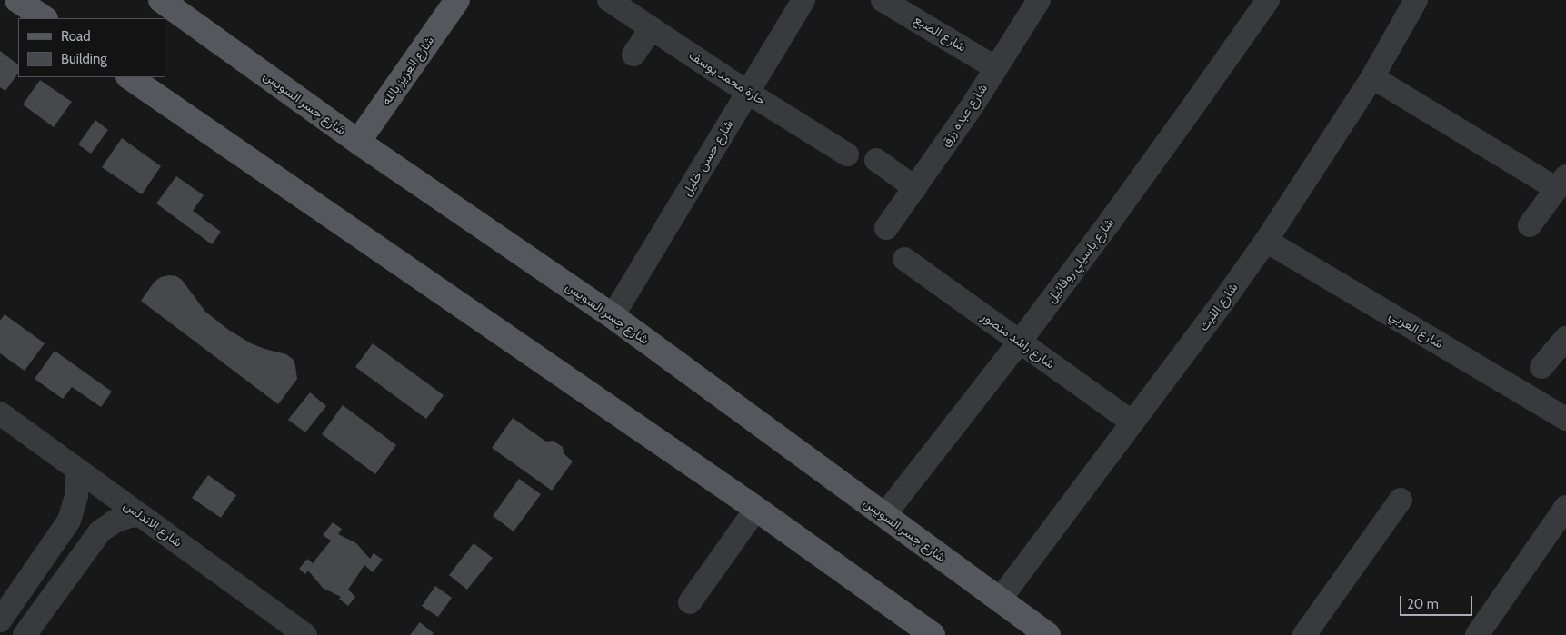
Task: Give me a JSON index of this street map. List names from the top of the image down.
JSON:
{
  "streets": {
    "main road": ["شارع العزيز بالله", "شارع جسر السويس"],
    "street": [
      "شارع الضبع",
      "حارة محمد يوسف",
      "شارع عبده رزق",
      "شارع حسن خليل",
      "شارع باسيلي روفائيل",
      "شارع الليث",
      "شارع العربي",
      "شارع راشد منصور",
      "شارع الاندلس"
    ]
  },
  "crossings": [
    ["شارع الضبع", "شارع عبده رزق"],
    ["شارع العزيز بالله", "شارع جسر السويس"],
    ["حارة محمد يوسف", "شارع حسن خليل"],
    ["شارع جسر السويس", "شارع حسن خليل"],
    ["شارع جسر السويس", "شارع باسيلي روفائيل"],
    ["شارع جسر السويس", "شارع الليث"],
    ["شارع باسيلي روفائيل", "شارع راشد منصور"],
    ["شارع الليث", "شارع العربي"],
    ["شارع الليث", "شارع راشد منصور"]
  ],
  "legend": ["Road", "Building"],
  "scale_bar": "20 m"
}
